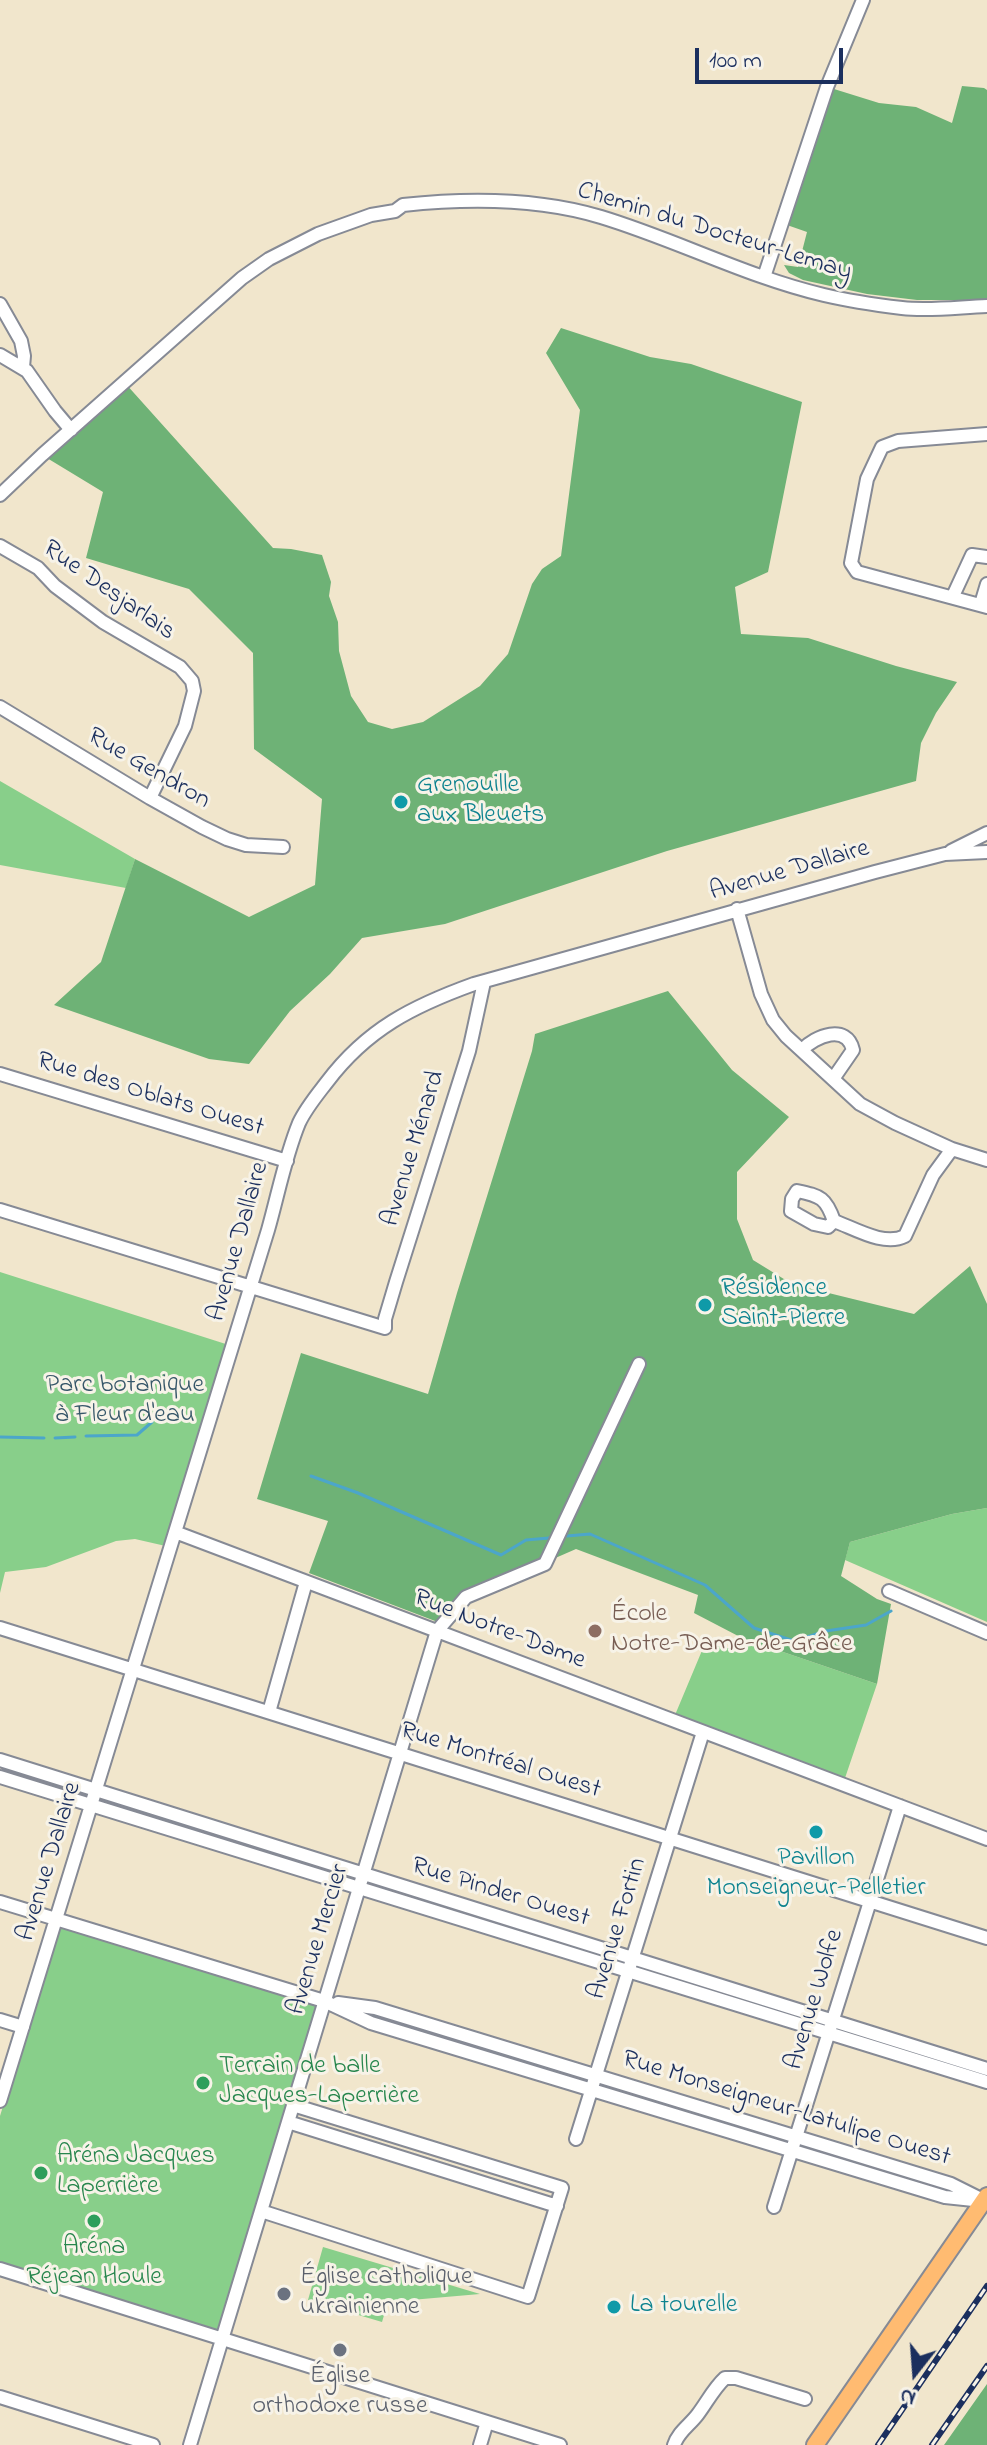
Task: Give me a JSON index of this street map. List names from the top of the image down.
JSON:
{
  "streets": {
    "street": [
      "Chemin du Docteur-Lemay",
      "Rue Desjarlais",
      "Rue Gendron",
      "Avenue Dallaire",
      "Rue des Oblats Ouest",
      "Avenue Ménard",
      "Rue Notre-Dame",
      "Rue Montréal Ouest",
      "Rue Pinder Ouest",
      "Avenue Fortin",
      "Avenue Mercier",
      "Avenue Wolfe",
      "Rue Monseigneur-Latulipe Ouest"
    ]
  },
  "crossings": [
    ["Rue Desjarlais", "Rue Gendron"],
    ["Avenue Dallaire", "Rue des Oblats Ouest"],
    ["Avenue Dallaire", "Avenue Ménard"],
    ["Avenue Dallaire", "Rue Notre-Dame"],
    ["Avenue Dallaire", "Rue Montréal Ouest"],
    ["Avenue Dallaire", "Rue Pinder Ouest"],
    ["Avenue Dallaire", "Rue Monseigneur-Latulipe Ouest"],
    ["Rue Notre-Dame", "Avenue Fortin"],
    ["Rue Notre-Dame", "Avenue Mercier"],
    ["Rue Notre-Dame", "Avenue Wolfe"],
    ["Rue Montréal Ouest", "Avenue Fortin"],
    ["Rue Montréal Ouest", "Avenue Mercier"],
    ["Rue Montréal Ouest", "Avenue Wolfe"],
    ["Rue Pinder Ouest", "Avenue Fortin"],
    ["Rue Pinder Ouest", "Avenue Mercier"],
    ["Rue Pinder Ouest", "Avenue Wolfe"],
    ["Avenue Fortin", "Rue Monseigneur-Latulipe Ouest"],
    ["Avenue Mercier", "Rue Monseigneur-Latulipe Ouest"],
    ["Avenue Wolfe", "Rue Monseigneur-Latulipe Ouest"]
  ],
  "parks": ["Parc botanique à Fleur d'eau"],
  "places": [
    "Grenouille aux Bleuets",
    "Résidence Saint-Pierre",
    "École Notre-Dame-de-Grâce",
    "Pavillon Monseigneur-Pelletier",
    "Terrain de balle Jacques-Laperrière",
    "Aréna Jacques Laperrière",
    "Aréna Réjean Houle",
    "Église catholique ukrainienne",
    "La tourelle",
    "Église orthodoxe russe"
  ],
  "scale_bar": "100 m",
  "north": "bottom"
}
